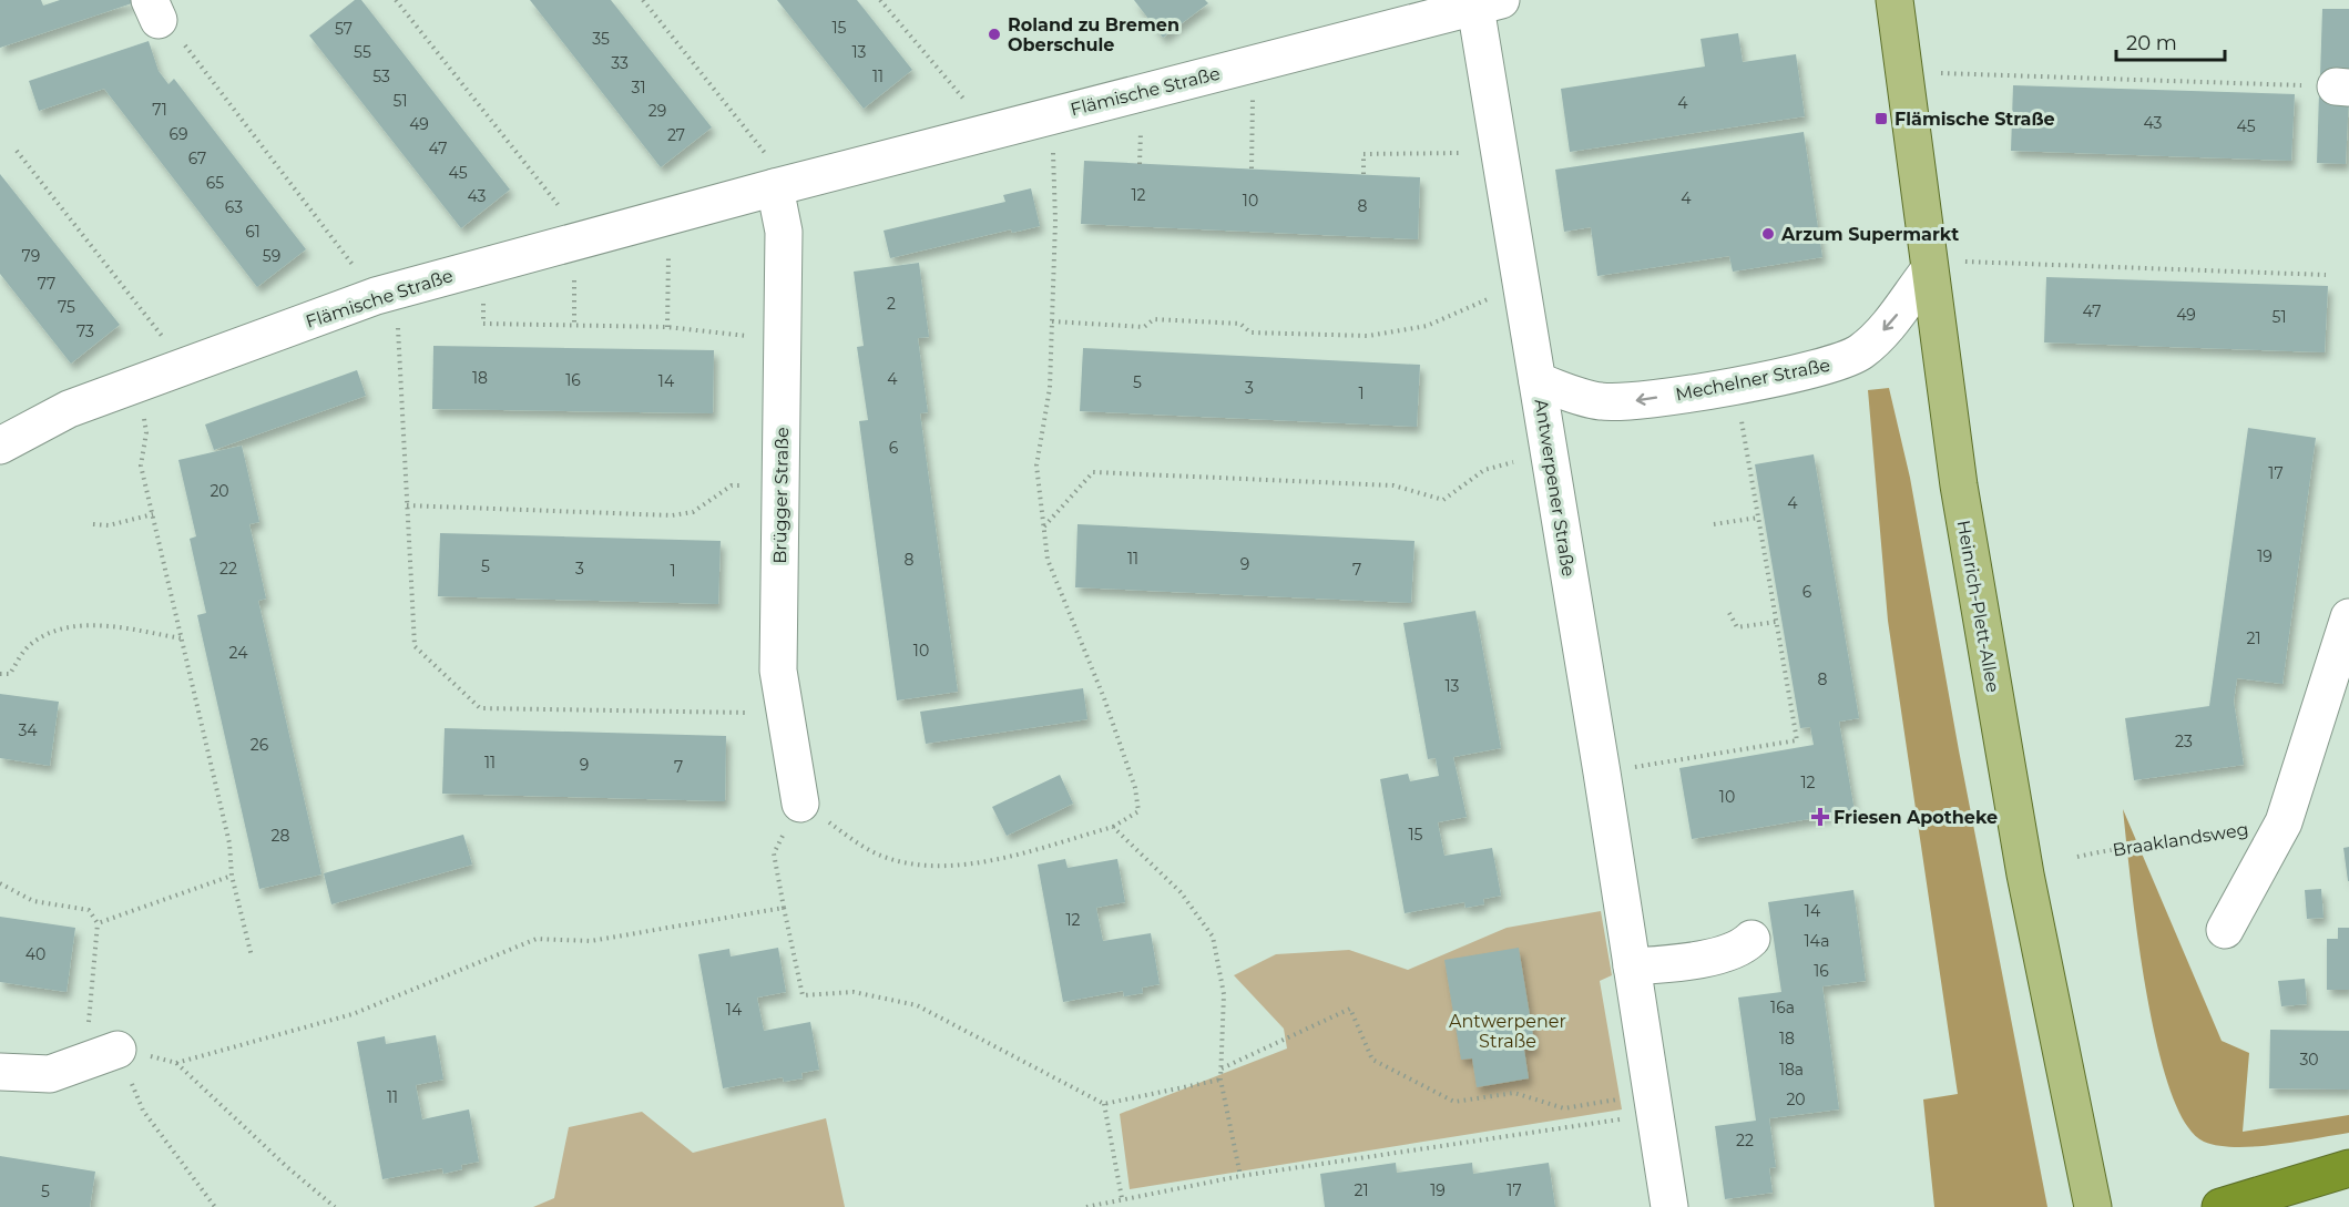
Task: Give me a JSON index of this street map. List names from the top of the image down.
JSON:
{
  "streets": {
    "main road": ["Heinrich-Plett-Allee"],
    "street": [
      "Flämische Straße",
      "Mechelner Straße",
      "Antwerpener Straße",
      "Brügger Straße",
      "Braaklandsweg"
    ]
  },
  "crossings": [
    ["Flämische Straße", "Antwerpener Straße"],
    ["Flämische Straße", "Brügger Straße"],
    ["Mechelner Straße", "Antwerpener Straße"],
    ["Mechelner Straße", "Heinrich-Plett-Allee"]
  ],
  "one_way": ["Mechelner Straße"],
  "parks": ["Antwerpener Straße"],
  "places": {
    "other": ["Roland zu Bremen Oberschule", "Arzum Supermarkt"],
    "transit": ["Flämische Straße"],
    "health": ["Friesen Apotheke"]
  },
  "house_numbers": [
    "15",
    "57",
    "35",
    "55",
    "13",
    "33",
    "53",
    "11",
    "31",
    "51",
    "4",
    "71",
    "29",
    "43",
    "49",
    "45",
    "69",
    "27",
    "47",
    "67",
    "45",
    "65",
    "12",
    "43",
    "4",
    "10",
    "8",
    "63",
    "61",
    "79",
    "59",
    "77",
    "2",
    "75",
    "47",
    "49",
    "51",
    "73",
    "18",
    "4",
    "16",
    "14",
    "5",
    "3",
    "1",
    "6",
    "17",
    "20",
    "4",
    "19",
    "11",
    "8",
    "9",
    "5",
    "22",
    "3",
    "7",
    "1",
    "6",
    "21",
    "10",
    "24",
    "8",
    "13",
    "34",
    "23",
    "26",
    "11",
    "9",
    "7",
    "12",
    "10",
    "15",
    "28",
    "14",
    "12",
    "14a",
    "40",
    "16",
    "16a",
    "14",
    "18",
    "30",
    "18a",
    "11",
    "20",
    "22",
    "21",
    "19",
    "17",
    "5"
  ],
  "scale_bar": "20 m"
}
